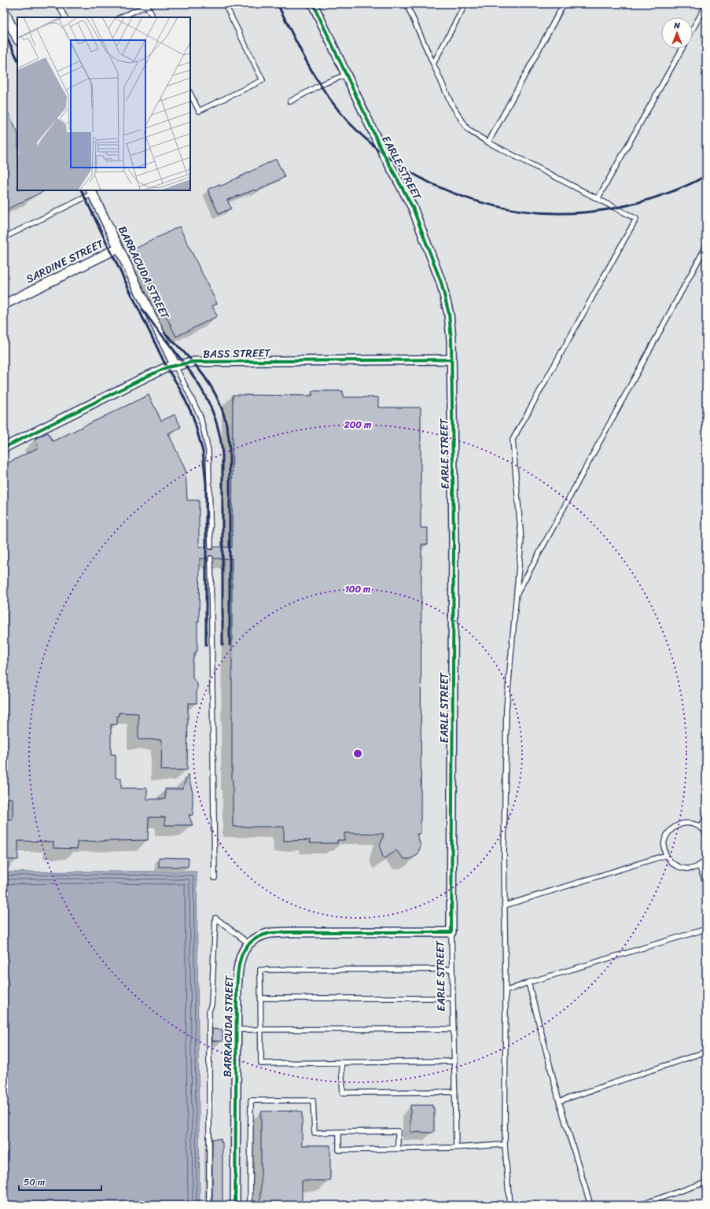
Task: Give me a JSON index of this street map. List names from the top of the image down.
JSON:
{
  "streets": {
    "street": [
      "EARLE STREET",
      "SARDINE STREET",
      "BARRACUDA STREET",
      "BASS STREET"
    ]
  },
  "crossings": [
    ["EARLE STREET", "BARRACUDA STREET"],
    ["EARLE STREET", "BASS STREET"],
    ["SARDINE STREET", "BARRACUDA STREET"],
    ["BARRACUDA STREET", "BASS STREET"]
  ],
  "scale_bar": "50 m",
  "north": "top",
  "rings": ["200 m", "100 m"]
}
